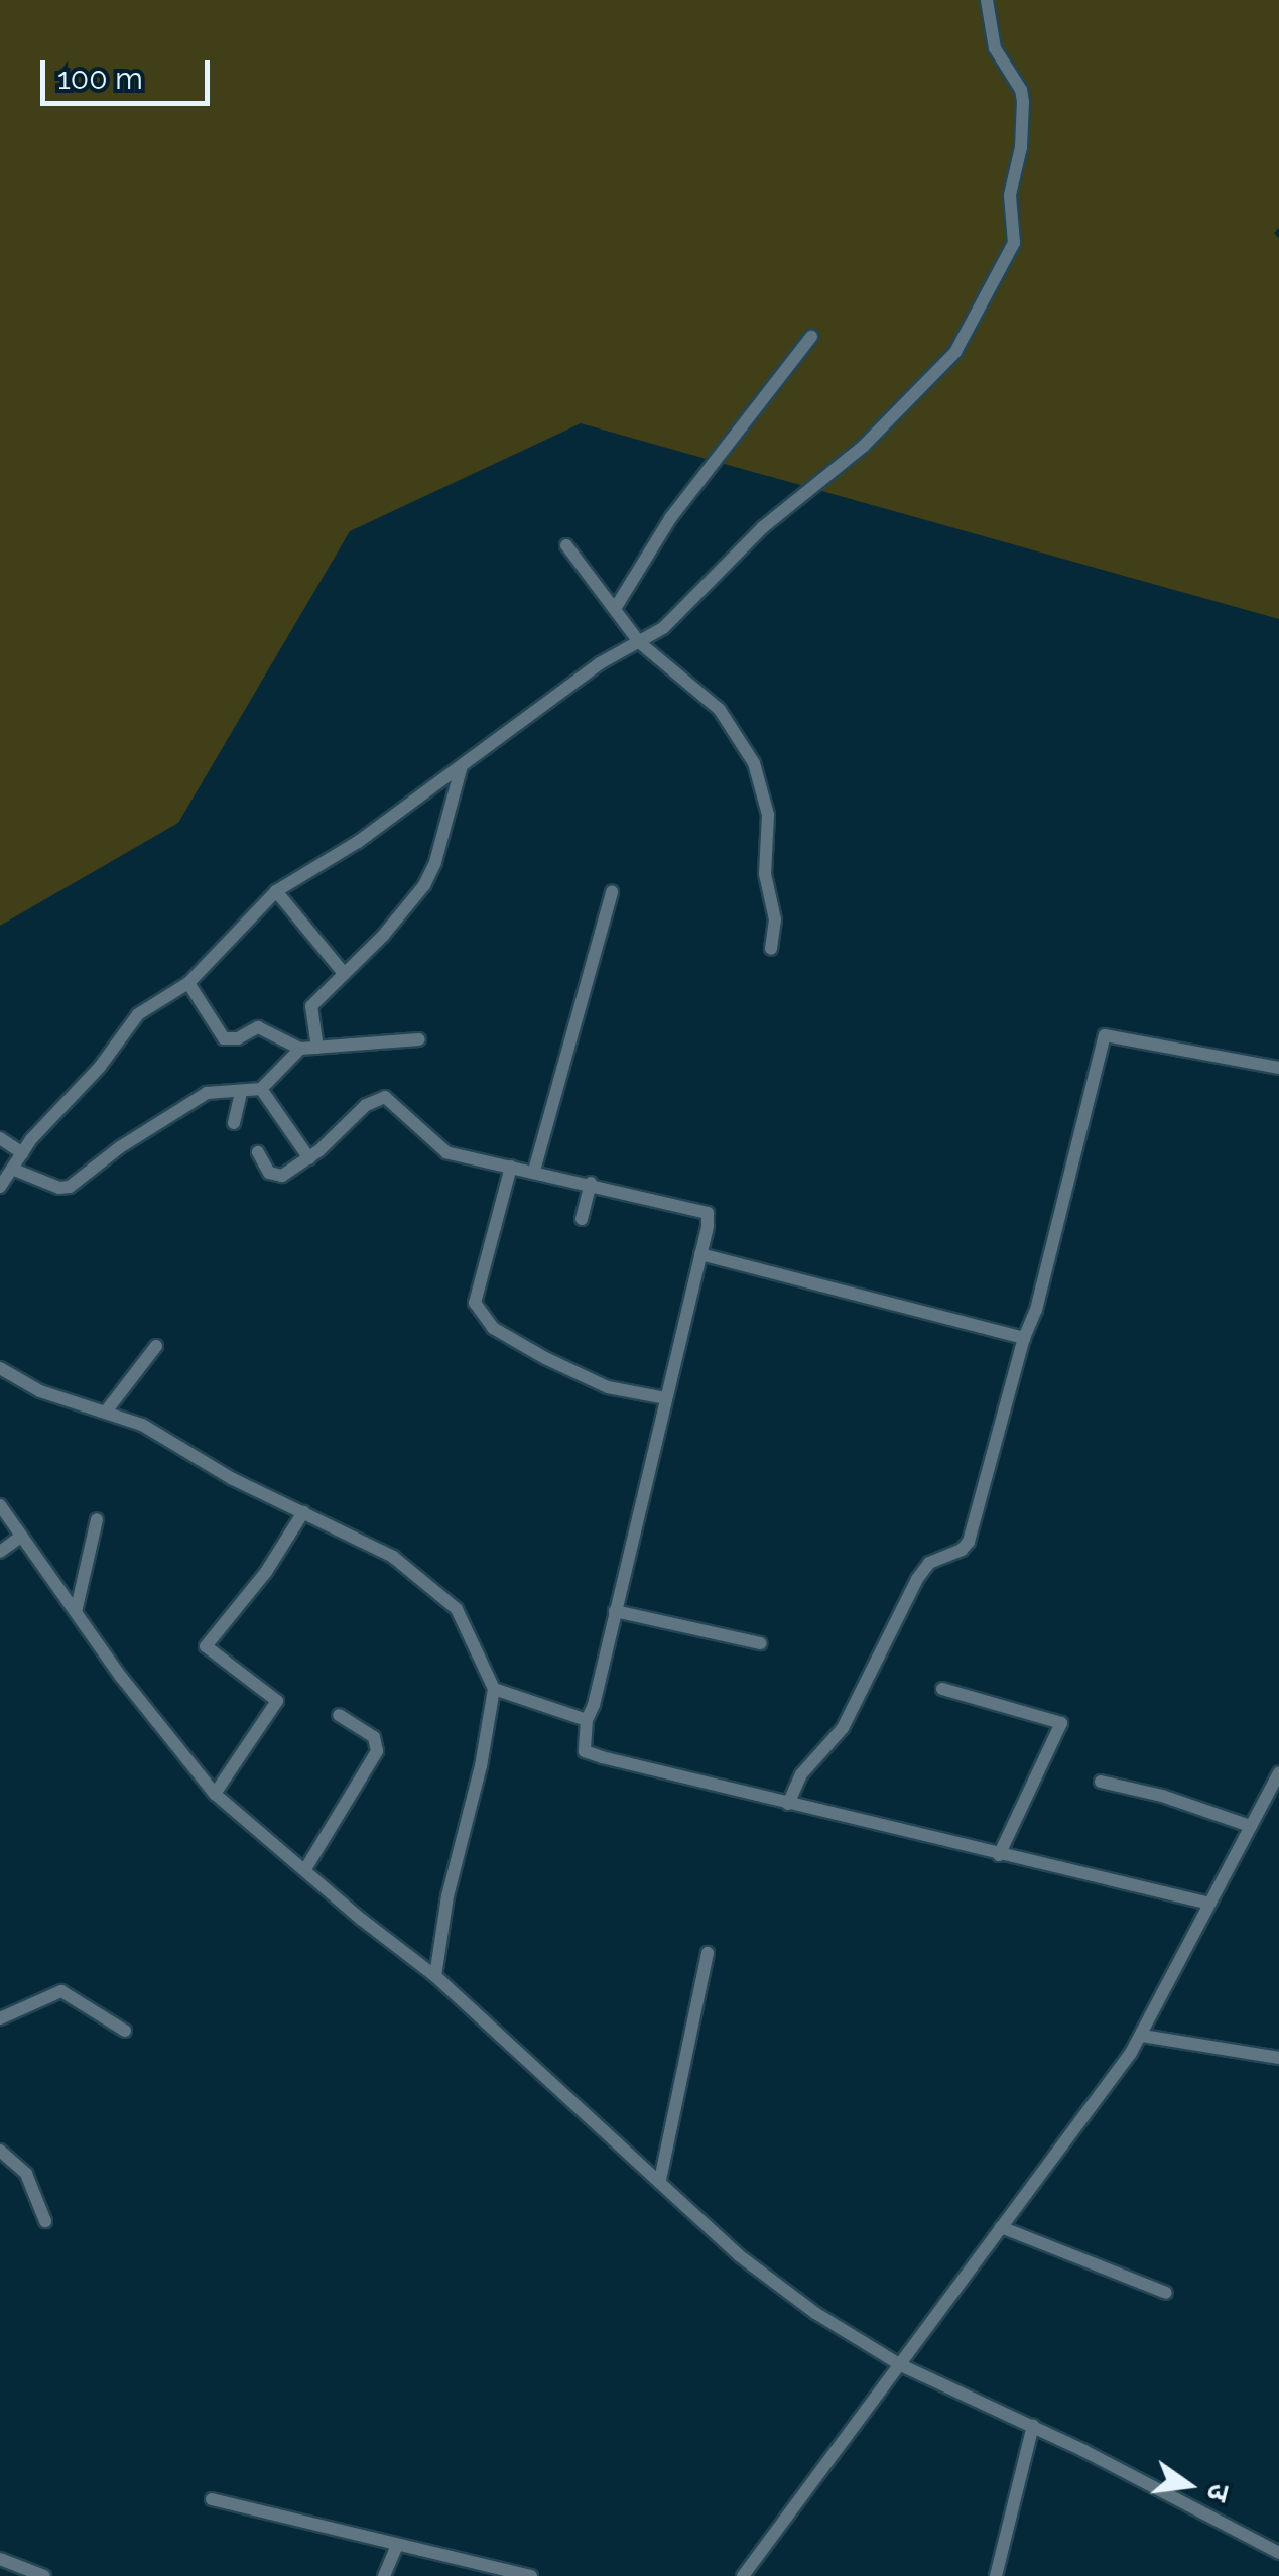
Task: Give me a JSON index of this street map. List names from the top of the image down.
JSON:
{
  "scale_bar": "100 m",
  "north": "right"
}
